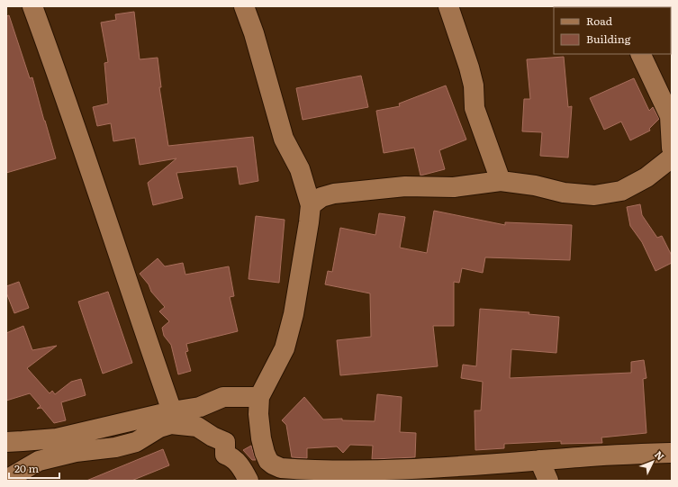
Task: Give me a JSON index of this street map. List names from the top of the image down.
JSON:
{
  "legend": ["Road", "Building"],
  "scale_bar": "20 m",
  "north": "top right"
}
